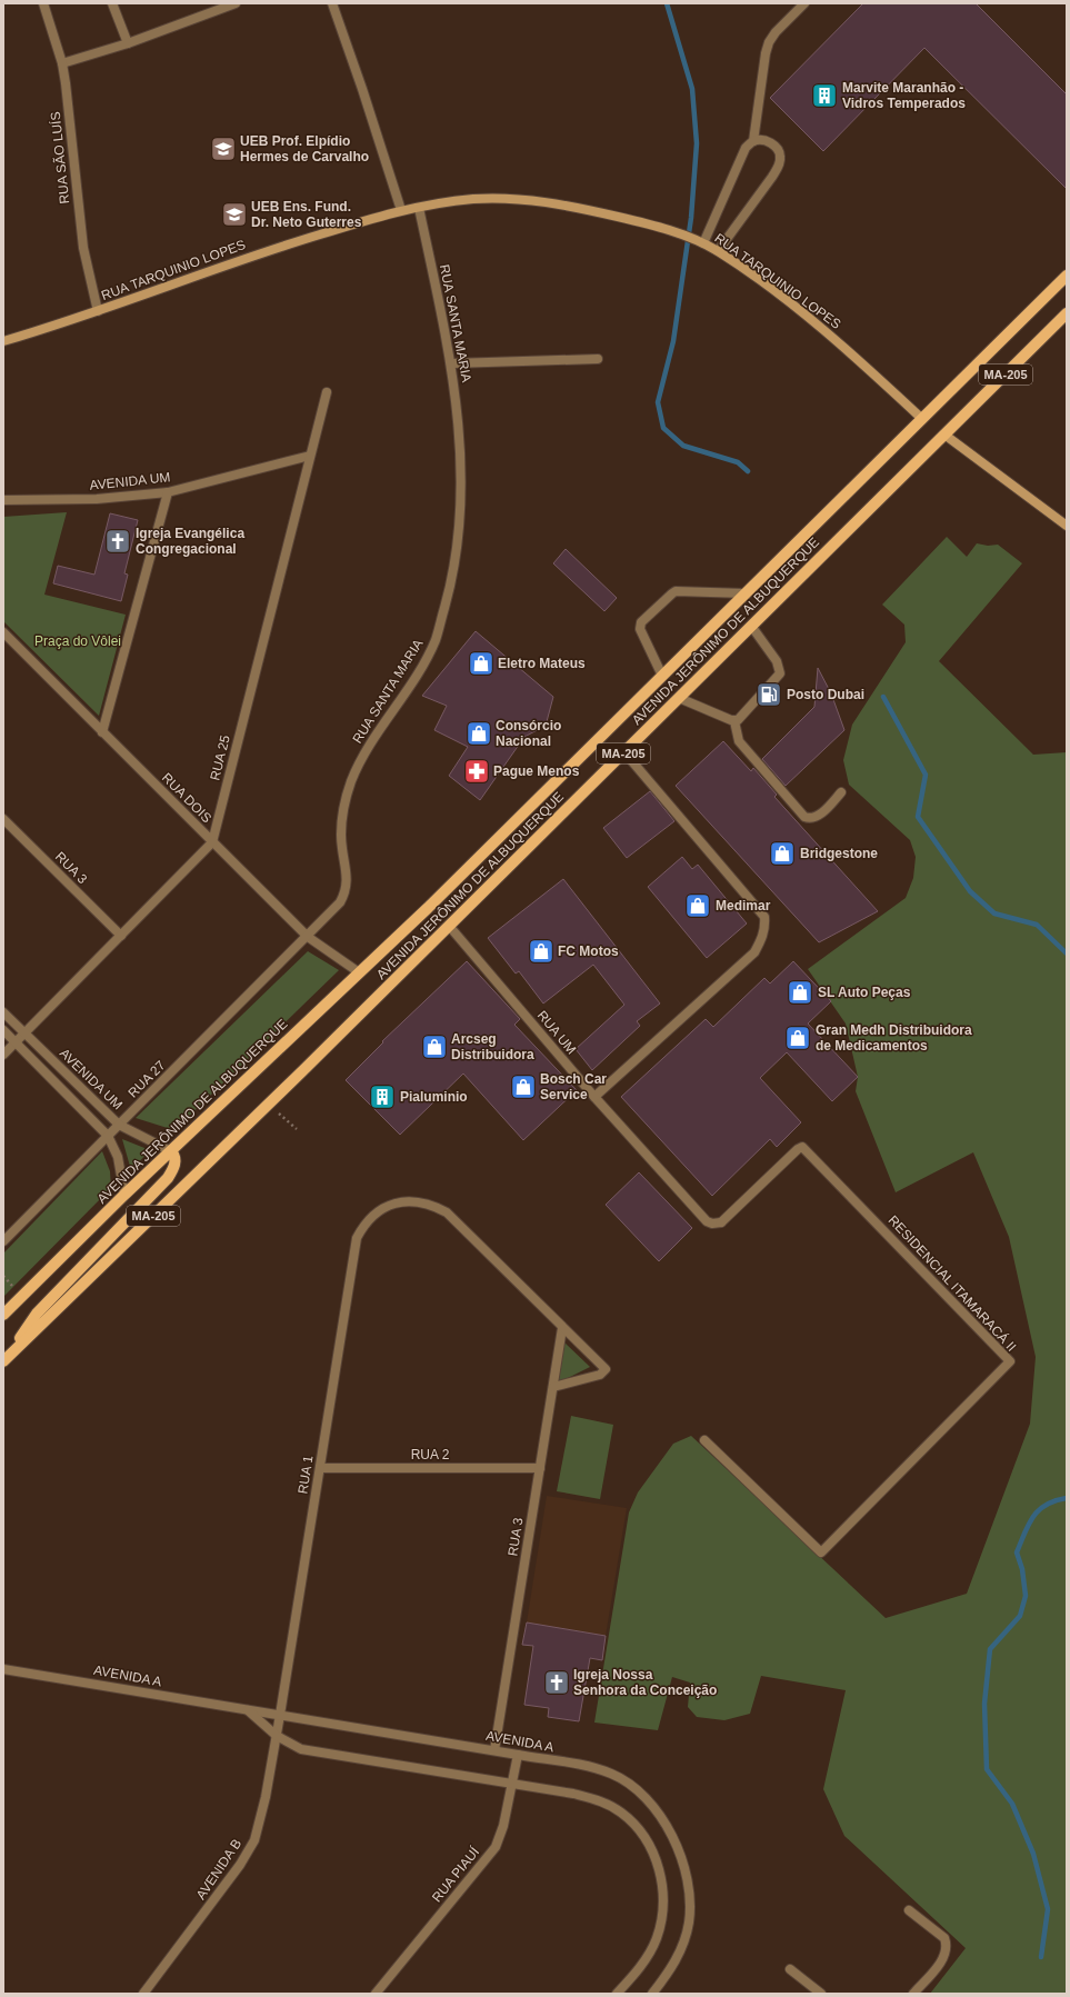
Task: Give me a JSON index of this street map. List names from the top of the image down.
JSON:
{
  "streets": {
    "main road": ["RUA TARQUINIO LOPES", "MA-205", "AVENIDA JERÔNIMO DE ALBUQUERQUE"],
    "street": [
      "RUA SÃO LUÍS",
      "RUA SANTA MARIA",
      "AVENIDA UM",
      "RUA 25",
      "RUA DOIS",
      "RUA 3",
      "RUA UM",
      "RUA 27",
      "RESIDENCIAL ITAMARACÁ II",
      "RUA 2",
      "RUA 1",
      "AVENIDA A",
      "AVENIDA B",
      "RUA PIAUÍ"
    ]
  },
  "crossings": [
    ["RUA SÃO LUÍS", "RUA TARQUINIO LOPES"],
    ["RUA TARQUINIO LOPES", "RUA SANTA MARIA"],
    ["RUA TARQUINIO LOPES", "AVENIDA JERÔNIMO DE ALBUQUERQUE"],
    ["RUA SANTA MARIA", "RUA DOIS"],
    ["RUA SANTA MARIA", "RUA 27"],
    ["AVENIDA UM", "AVENIDA JERÔNIMO DE ALBUQUERQUE"],
    ["AVENIDA UM", "RUA 25"],
    ["AVENIDA UM", "RUA 27"],
    ["AVENIDA JERÔNIMO DE ALBUQUERQUE", "RUA DOIS"],
    ["AVENIDA JERÔNIMO DE ALBUQUERQUE", "RUA UM"],
    ["RUA 25", "RUA DOIS"],
    ["RUA DOIS", "RUA 27"],
    ["RUA 3", "RUA 2"],
    ["RUA 3", "RUA 1"],
    ["RUA 3", "AVENIDA A"],
    ["RUA UM", "RESIDENCIAL ITAMARACÁ II"],
    ["RUA 2", "RUA 1"],
    ["RUA 1", "AVENIDA A"],
    ["RUA 1", "AVENIDA B"],
    ["AVENIDA A", "AVENIDA B"],
    ["AVENIDA A", "RUA PIAUÍ"]
  ],
  "parks": ["Praça do Vôlei"],
  "places": {
    "building": ["Marvite Maranhão - Vidros Temperados", "Pialuminio"],
    "school or university": ["UEB Prof. Elpídio Hermes de Carvalho", "UEB Ens. Fund. Dr. Neto Guterres"],
    "church": ["Igreja Evangélica Congregacional", "Igreja Nossa Senhora da Conceição"],
    "shop": [
      "Eletro Mateus",
      "Consórcio Nacional",
      "Bridgestone",
      "Medimar",
      "FC Motos",
      "SL Auto Peças",
      "Gran Medh Distribuidora de Medicamentos",
      "Arcseg Distribuidora",
      "Bosch Car Service"
    ],
    "fuel station": ["Posto Dubai"],
    "pharmacy": ["Pague Menos"]
  }
}
